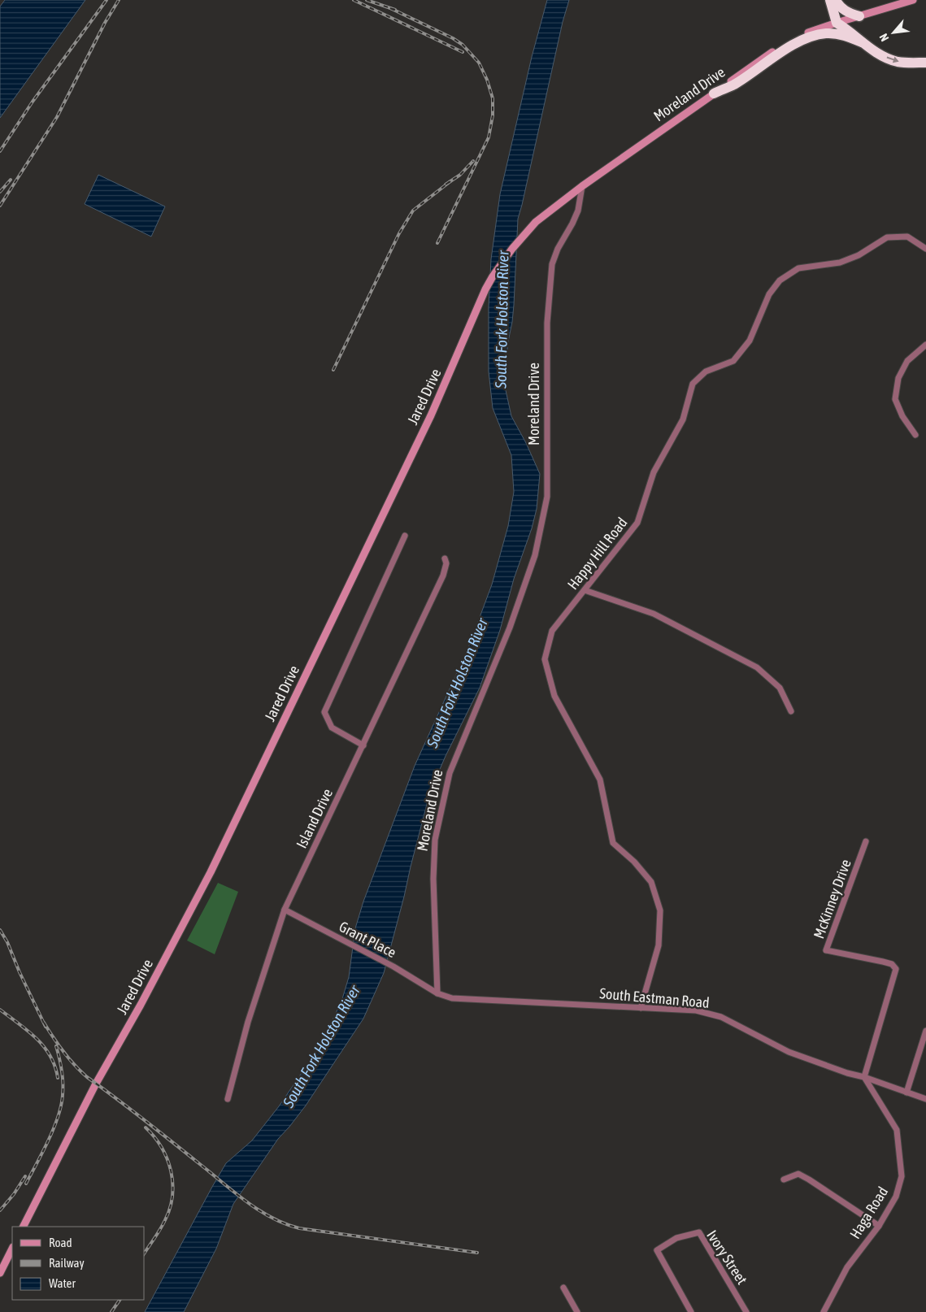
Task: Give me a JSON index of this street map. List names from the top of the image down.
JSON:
{
  "streets": {
    "main road": ["Moreland Drive", "Jared Drive"],
    "street": [
      "Happy Hill Road",
      "Island Drive",
      "McKinney Drive",
      "Grant Place",
      "South Eastman Road",
      "Haga Road",
      "Ivory Street"
    ]
  },
  "crossings": [
    ["Moreland Drive", "Jared Drive"],
    ["Moreland Drive", "Grant Place"],
    ["Moreland Drive", "South Eastman Road"],
    ["Happy Hill Road", "South Eastman Road"],
    ["Island Drive", "Grant Place"],
    ["McKinney Drive", "South Eastman Road"],
    ["McKinney Drive", "Haga Road"],
    ["Grant Place", "South Eastman Road"],
    ["South Eastman Road", "Haga Road"]
  ],
  "water": ["South Fork Holston River"],
  "legend": ["Road", "Railway", "Water"],
  "north": "bottom left"
}
